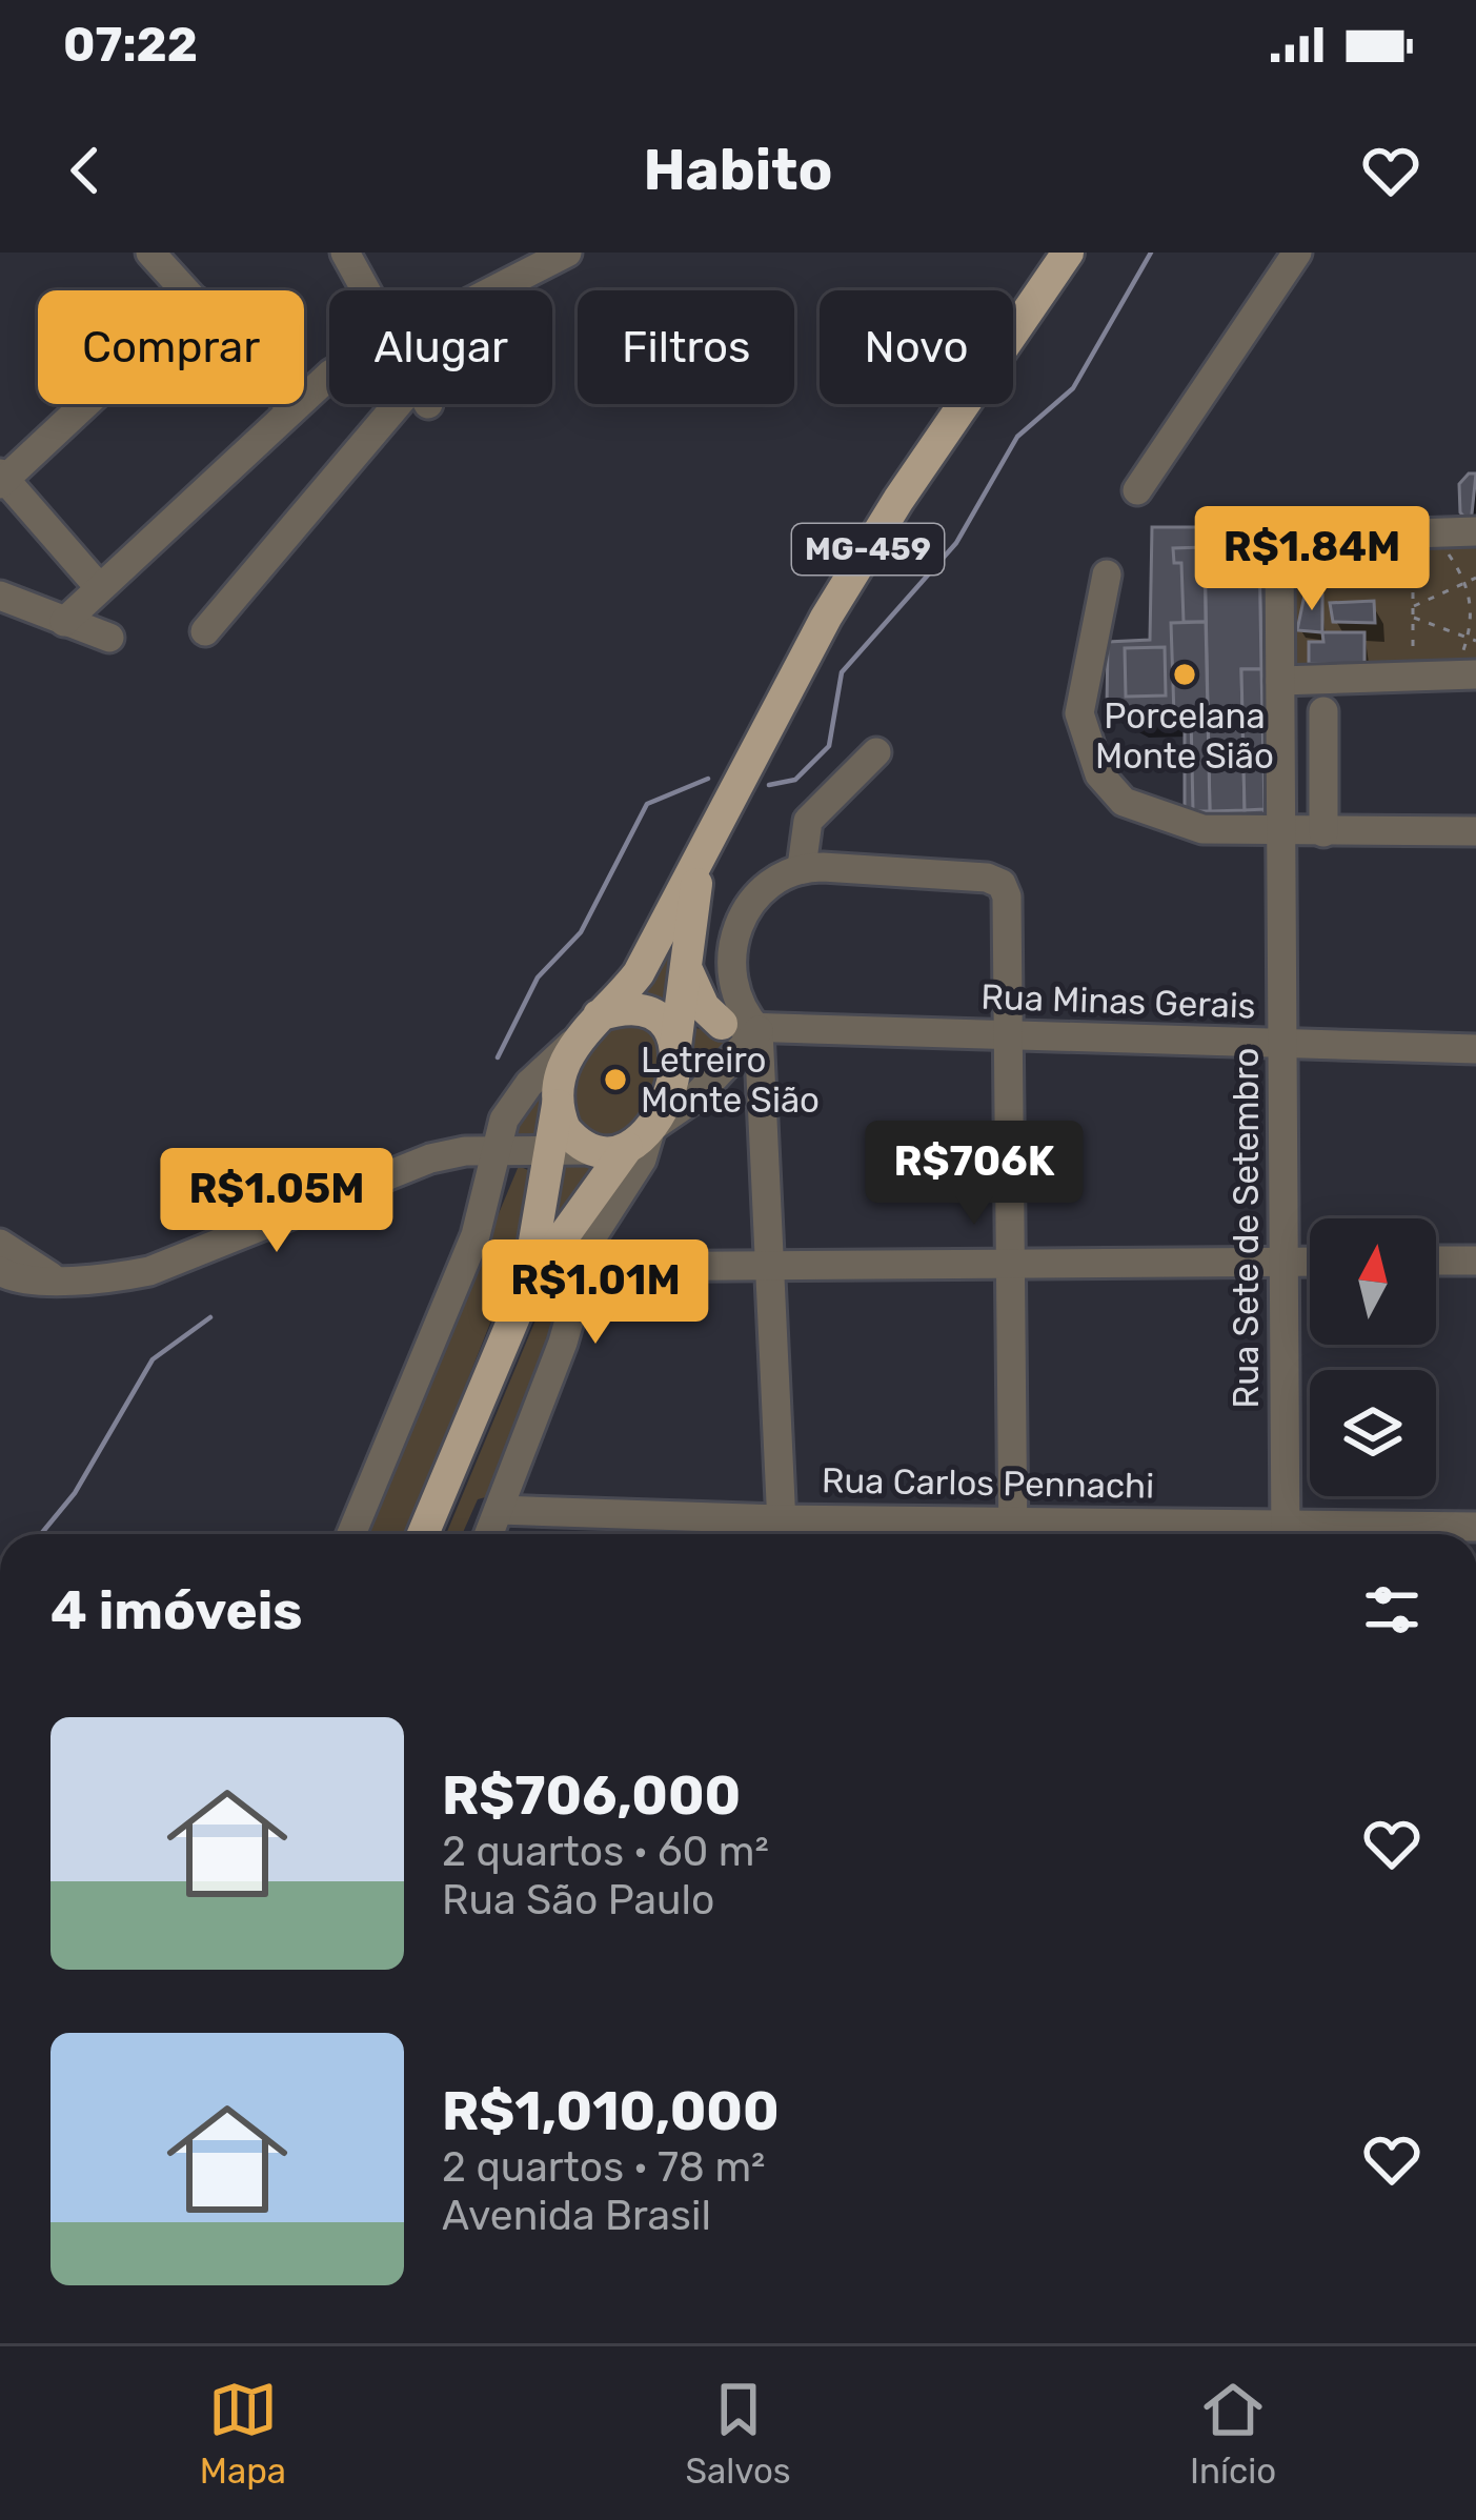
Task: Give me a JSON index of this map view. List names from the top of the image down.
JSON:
{
  "streets": {
    "main road": ["MG-459"],
    "street": ["Rua Minas Gerais", "Rua Sete de Setembro", "Rua Carlos Pennachi"]
  },
  "crossings": [
    ["MG-459", "Rua Minas Gerais"],
    ["Rua Minas Gerais", "Rua Sete de Setembro"]
  ],
  "places": ["Porcelana Monte Sião", "Letreiro Monte Sião"],
  "north": "top",
  "page": {
    "status": "07:22",
    "header": "Habito",
    "chip": [
      "Comprar",
      "Alugar",
      "Filtros",
      "Novo"
    ],
    "price": [
      "R$1.84M",
      "R$706K",
      "R$1.05M",
      "R$1.01M"
    ],
    "heading": "4 imóveis",
    "list": [
      {
        "name": "R$706,000",
        "note": "2 quartos · 60 m² · Rua São Paulo"
      },
      {
        "name": "R$1,010,000",
        "note": "2 quartos · 78 m² · Avenida Brasil"
      }
    ],
    "tabs": ["Mapa", "Salvos", "Início"]
  }
}
